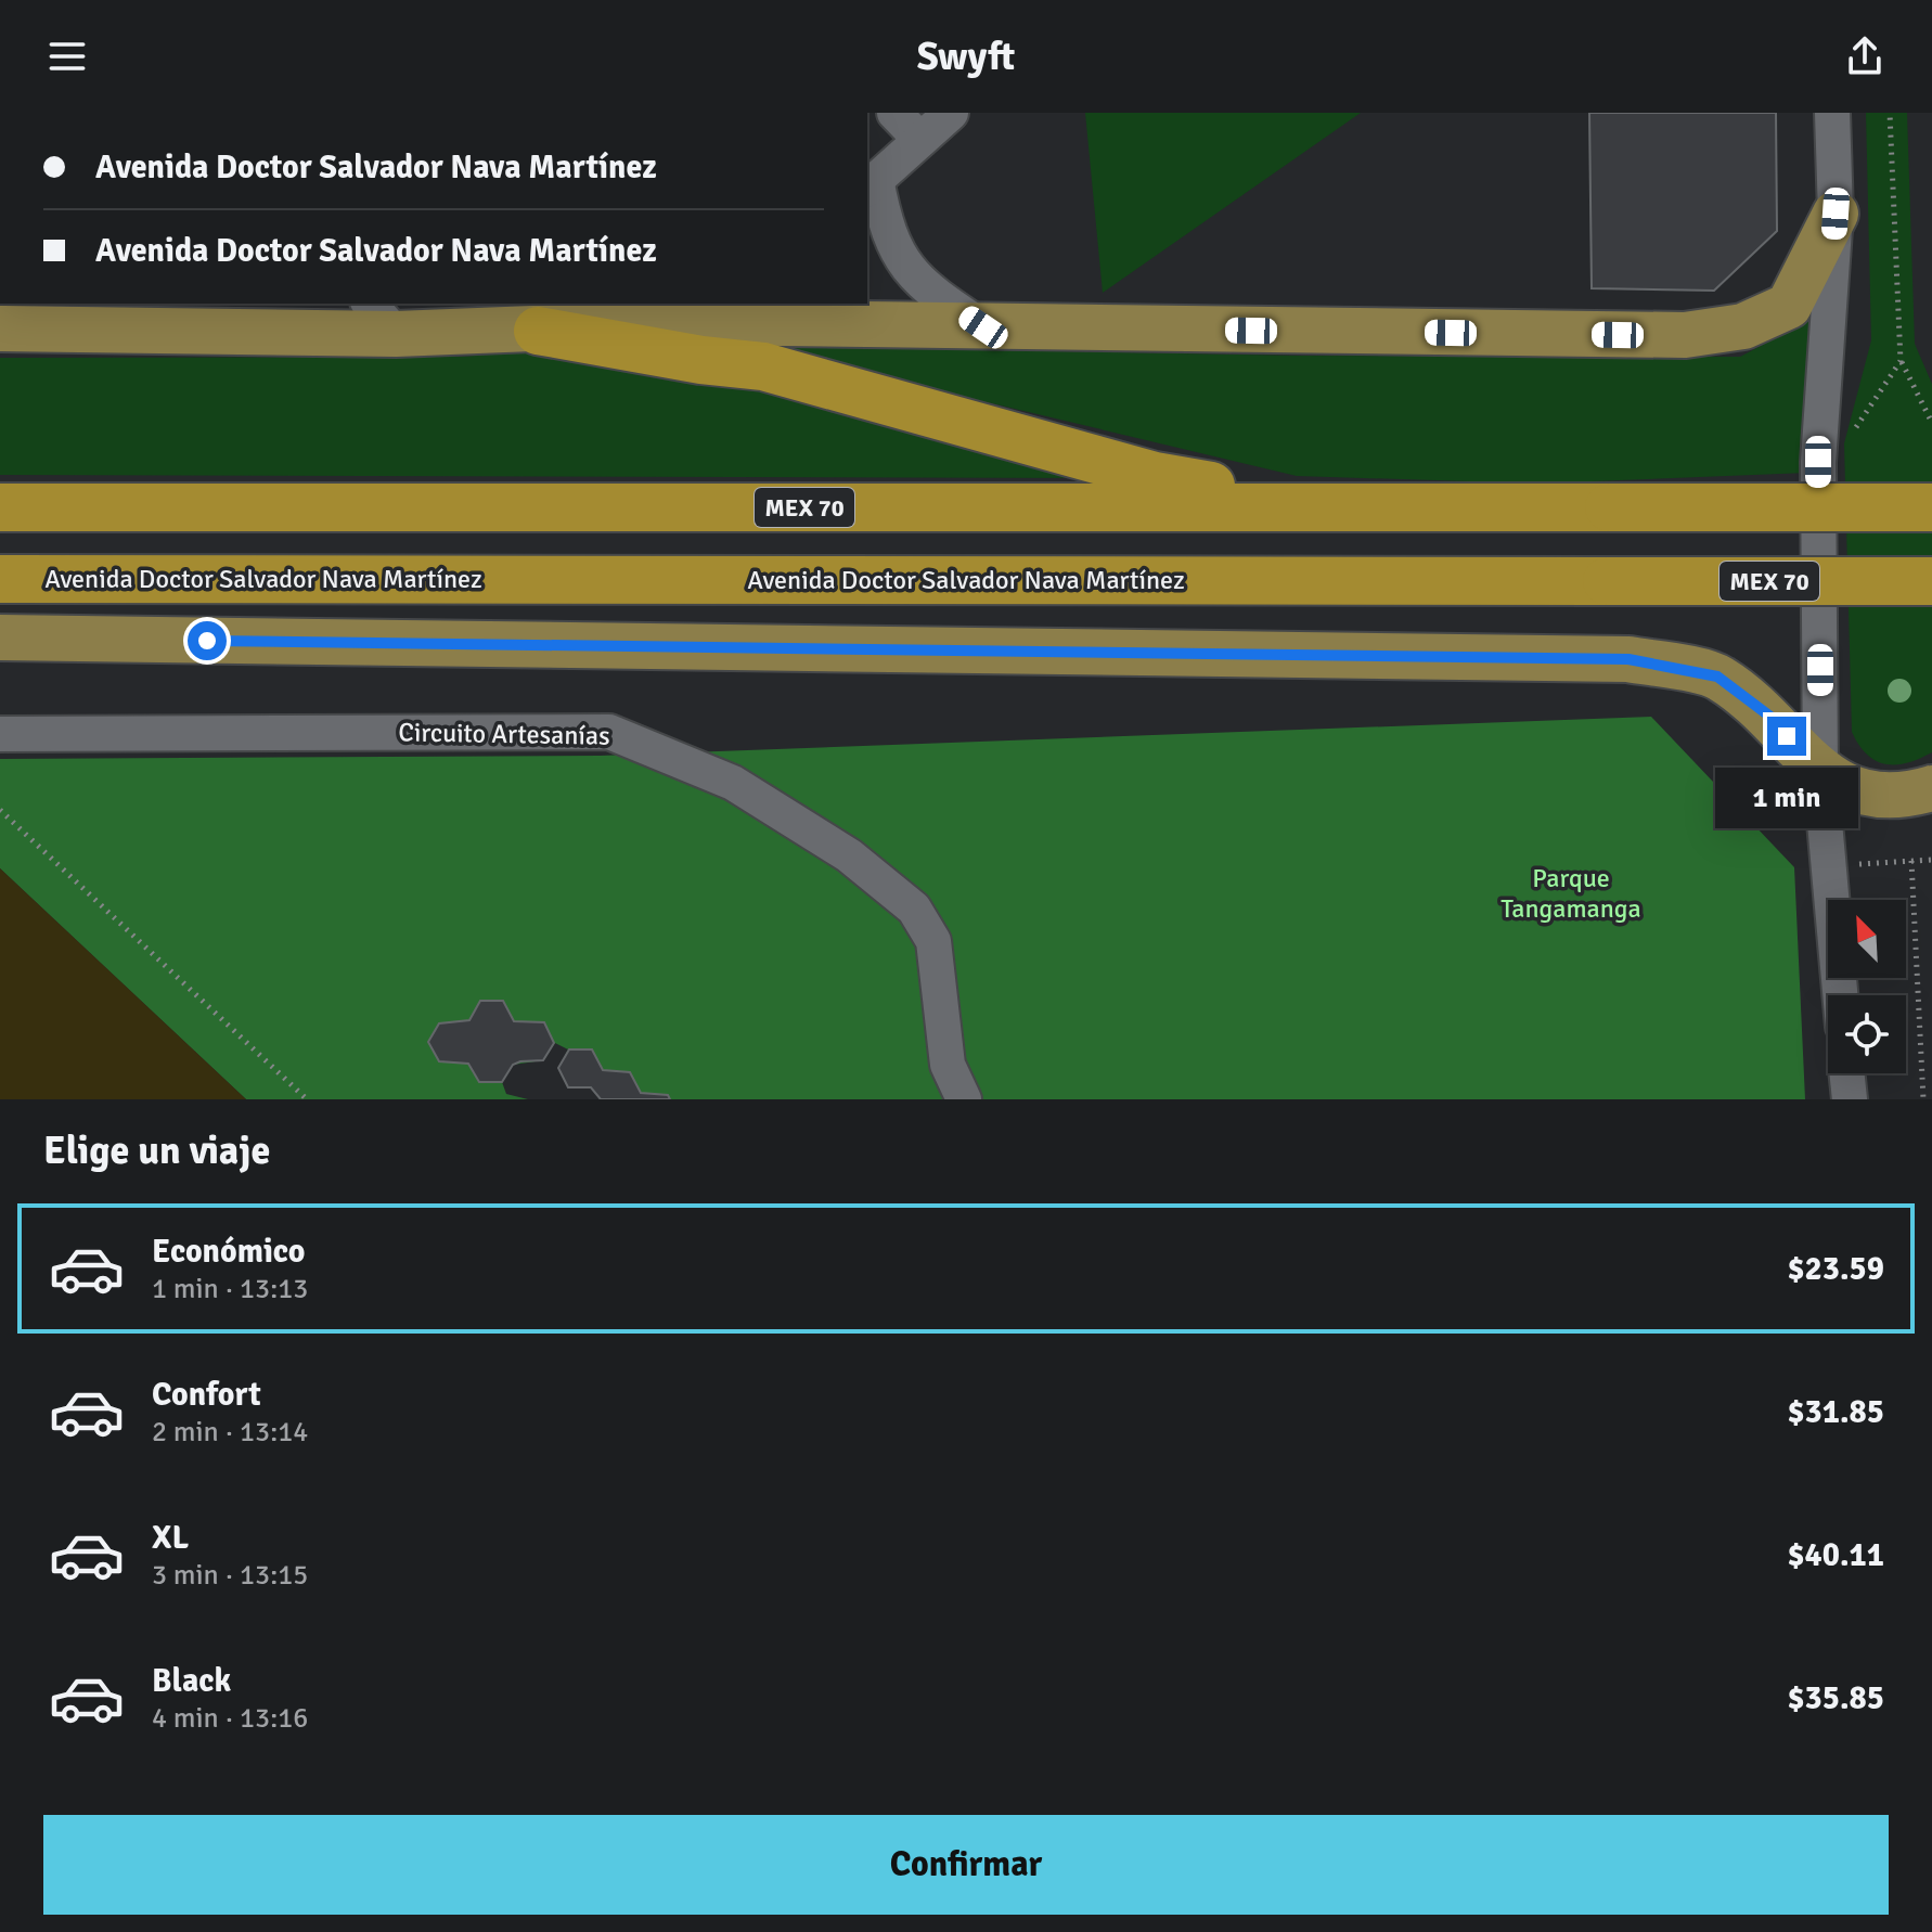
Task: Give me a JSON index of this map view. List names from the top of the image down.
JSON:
{
  "streets": {
    "highway": ["MEX 70", "Avenida Doctor Salvador Nava Martínez"],
    "street": ["Circuito Artesanías"]
  },
  "parks": ["Parque Tangamanga"],
  "north": "top left",
  "page": {
    "header": "Swyft",
    "banner": ["Avenida Doctor Salvador Nava Martínez", "Avenida Doctor Salvador Nava Martínez"],
    "bubble": "1 min",
    "heading": "Elige un viaje",
    "list": [
      {
        "name": "Económico",
        "note": "1 min · 13:13",
        "value": "$23.59"
      },
      {
        "name": "Confort",
        "note": "2 min · 13:14",
        "value": "$31.85"
      },
      {
        "name": "XL",
        "note": "3 min · 13:15",
        "value": "$40.11"
      },
      {
        "name": "Black",
        "note": "4 min · 13:16",
        "value": "$35.85"
      }
    ],
    "buttons": "Confirmar"
  }
}
